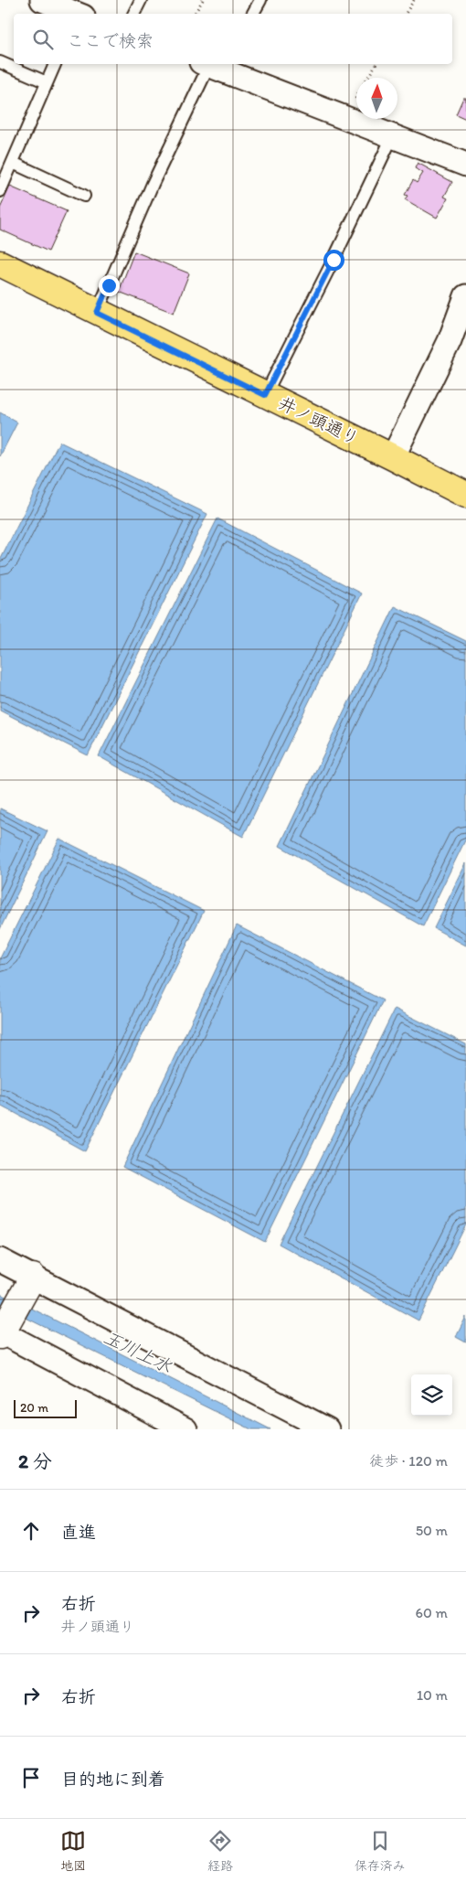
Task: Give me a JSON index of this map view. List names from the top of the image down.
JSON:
{
  "streets": {
    "main road": ["井ノ頭通り"]
  },
  "water": ["玉川上水"],
  "scale_bar": "20 m",
  "north": "top",
  "page": {
    "search": "ここで検索",
    "scale": "20 m",
    "heading": ["2 分", "徒歩 · 120 m"],
    "list": [
      ["直進", "50 m"],
      ["右折", "井ノ頭通り", "60 m"],
      ["右折", "10 m"],
      "目的地に到着"
    ],
    "nav": ["地図", "経路", "保存済み"]
  }
}
